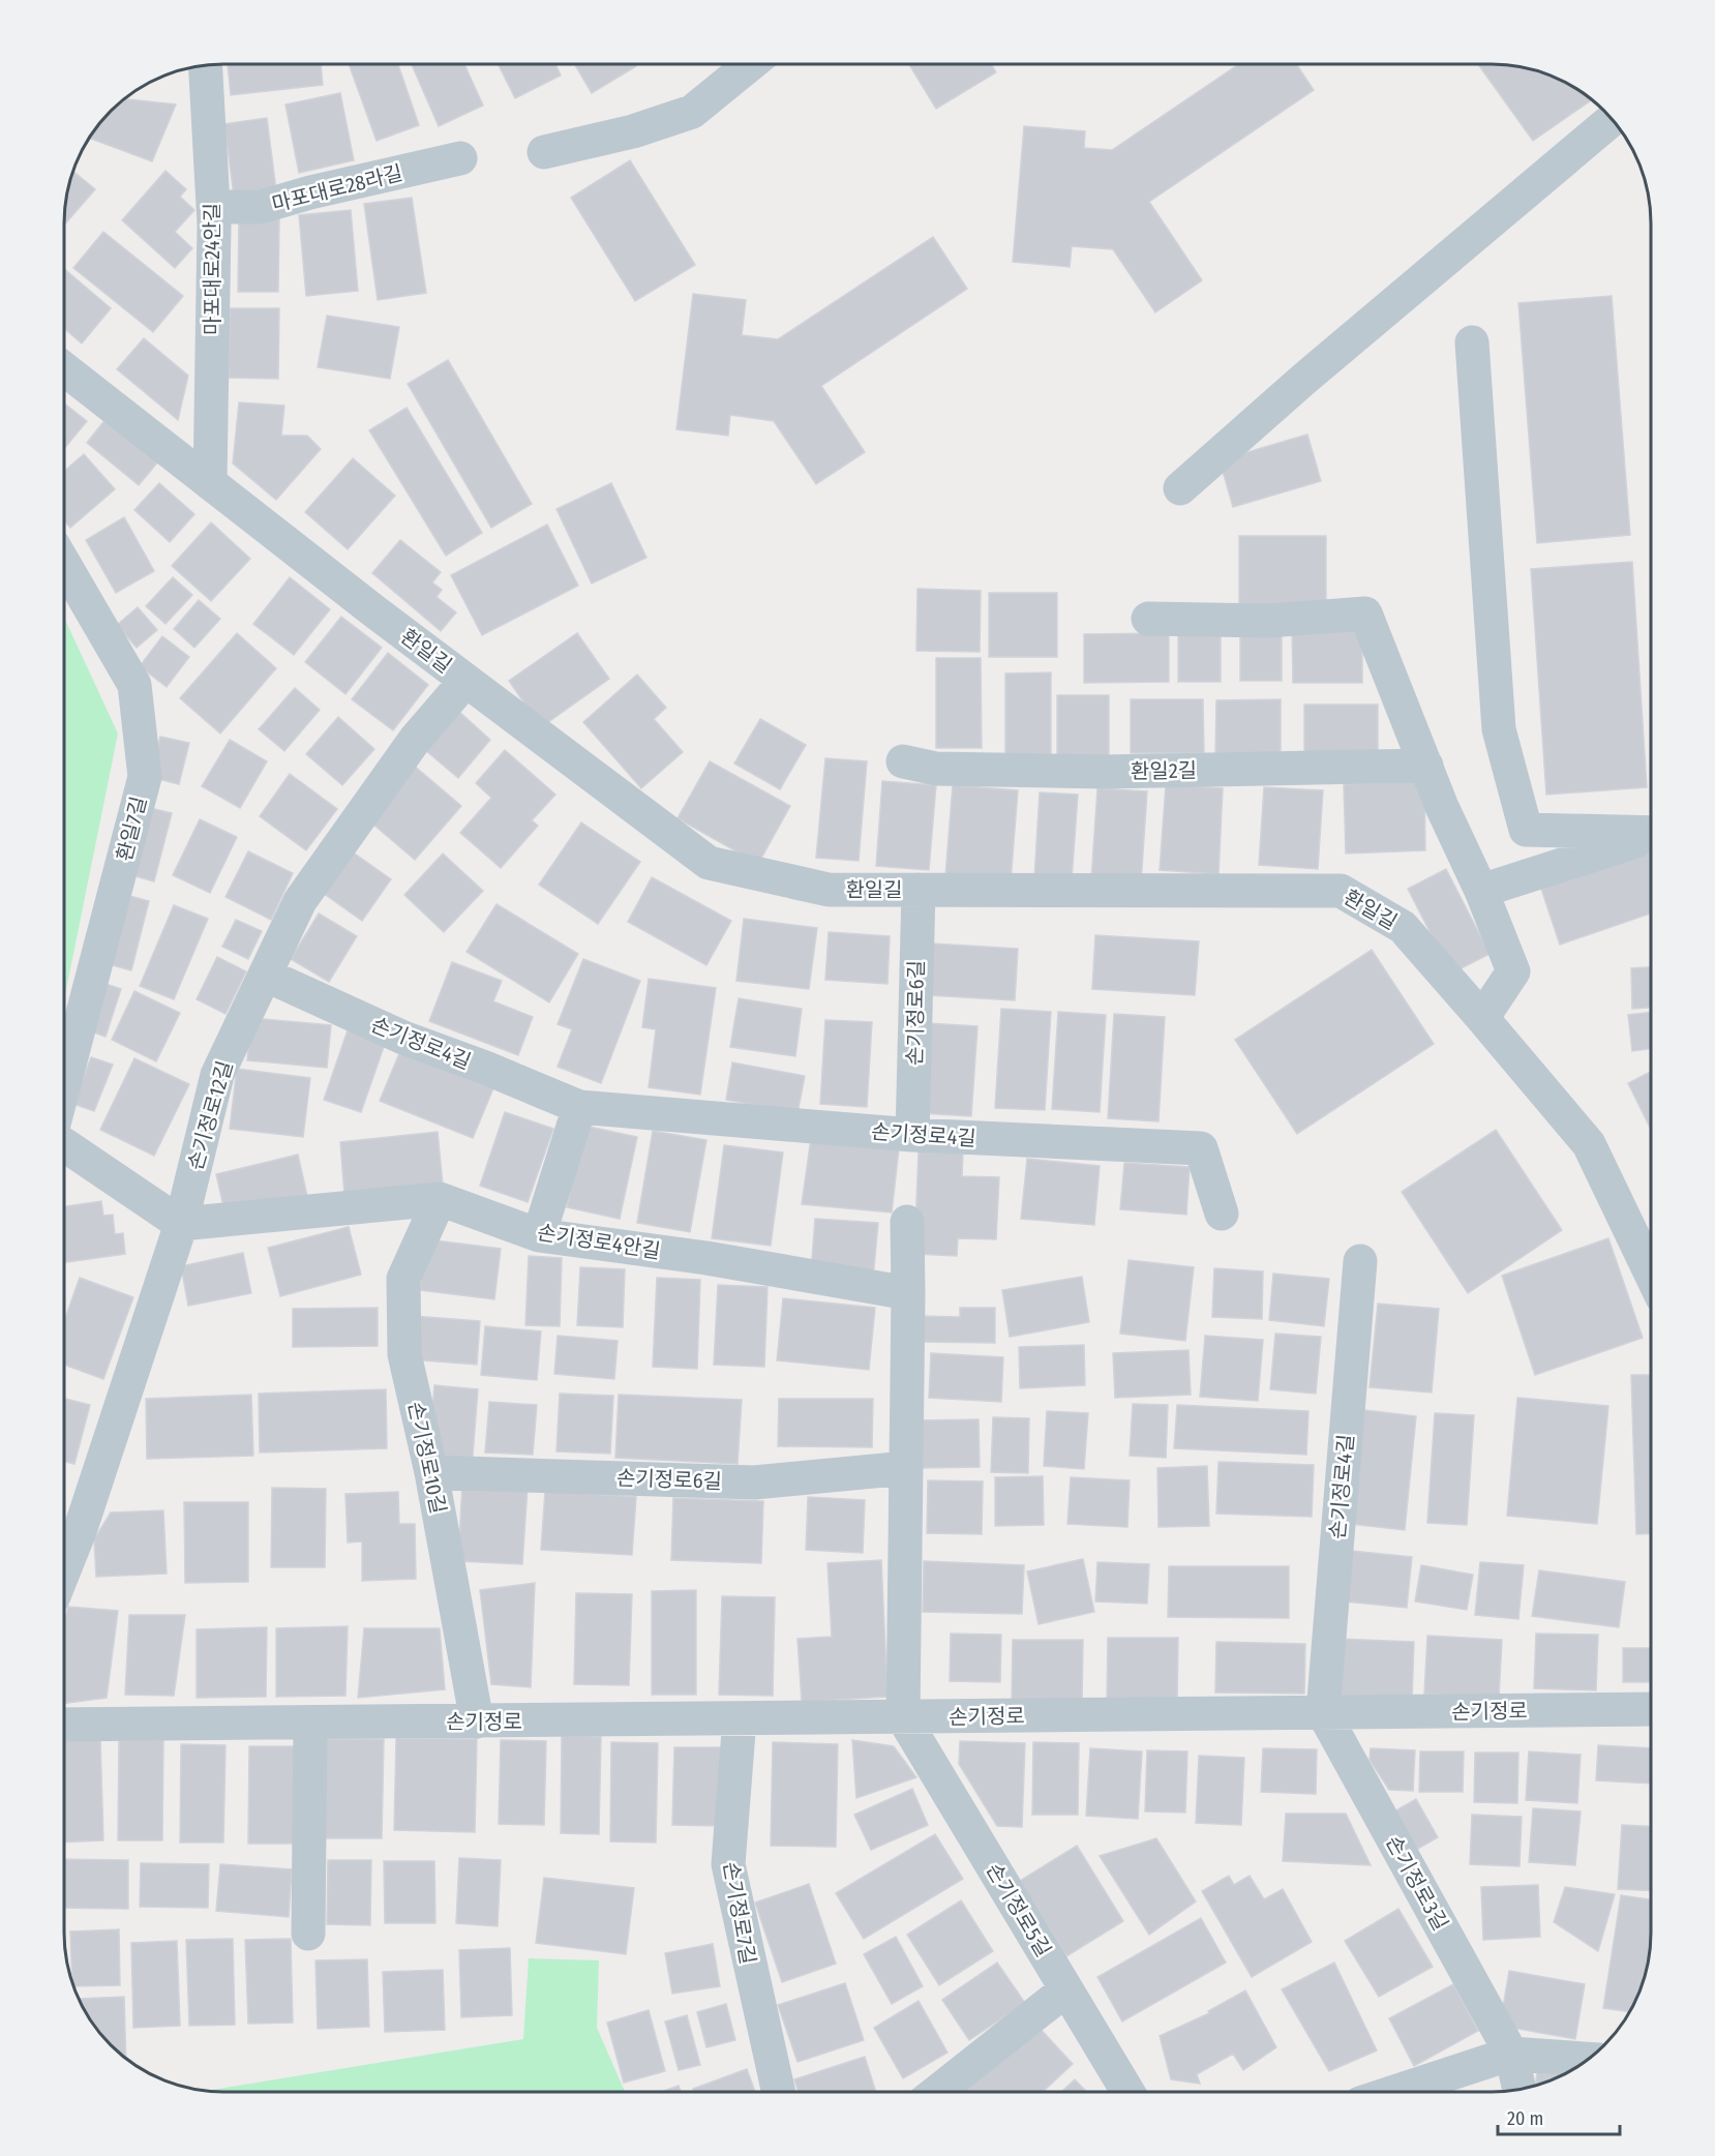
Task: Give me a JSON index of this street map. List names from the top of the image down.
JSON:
{
  "streets": {
    "street": [
      "마포대로28라길",
      "마포대로24안길",
      "환일길",
      "환일2길",
      "환일7길",
      "손기정로6길",
      "손기정로4길",
      "손기정로12길",
      "손기정로4안길",
      "손기정로10길",
      "손기정로",
      "손기정로3길",
      "손기정로5길",
      "손기정로7길"
    ]
  },
  "crossings": [
    ["마포대로28라길", "마포대로24안길"],
    ["마포대로24안길", "환일길"],
    ["환일길", "손기정로6길"],
    ["환일길", "손기정로12길"],
    ["손기정로6길", "손기정로4길"],
    ["손기정로6길", "손기정로10길"],
    ["손기정로4길", "손기정로12길"],
    ["손기정로4길", "손기정로"],
    ["손기정로4길", "손기정로3길"],
    ["손기정로12길", "손기정로4안길"],
    ["손기정로4안길", "손기정로10길"],
    ["손기정로10길", "손기정로"],
    ["손기정로", "손기정로3길"],
    ["손기정로", "손기정로5길"],
    ["손기정로", "손기정로7길"]
  ],
  "scale_bar": "20 m"
}
